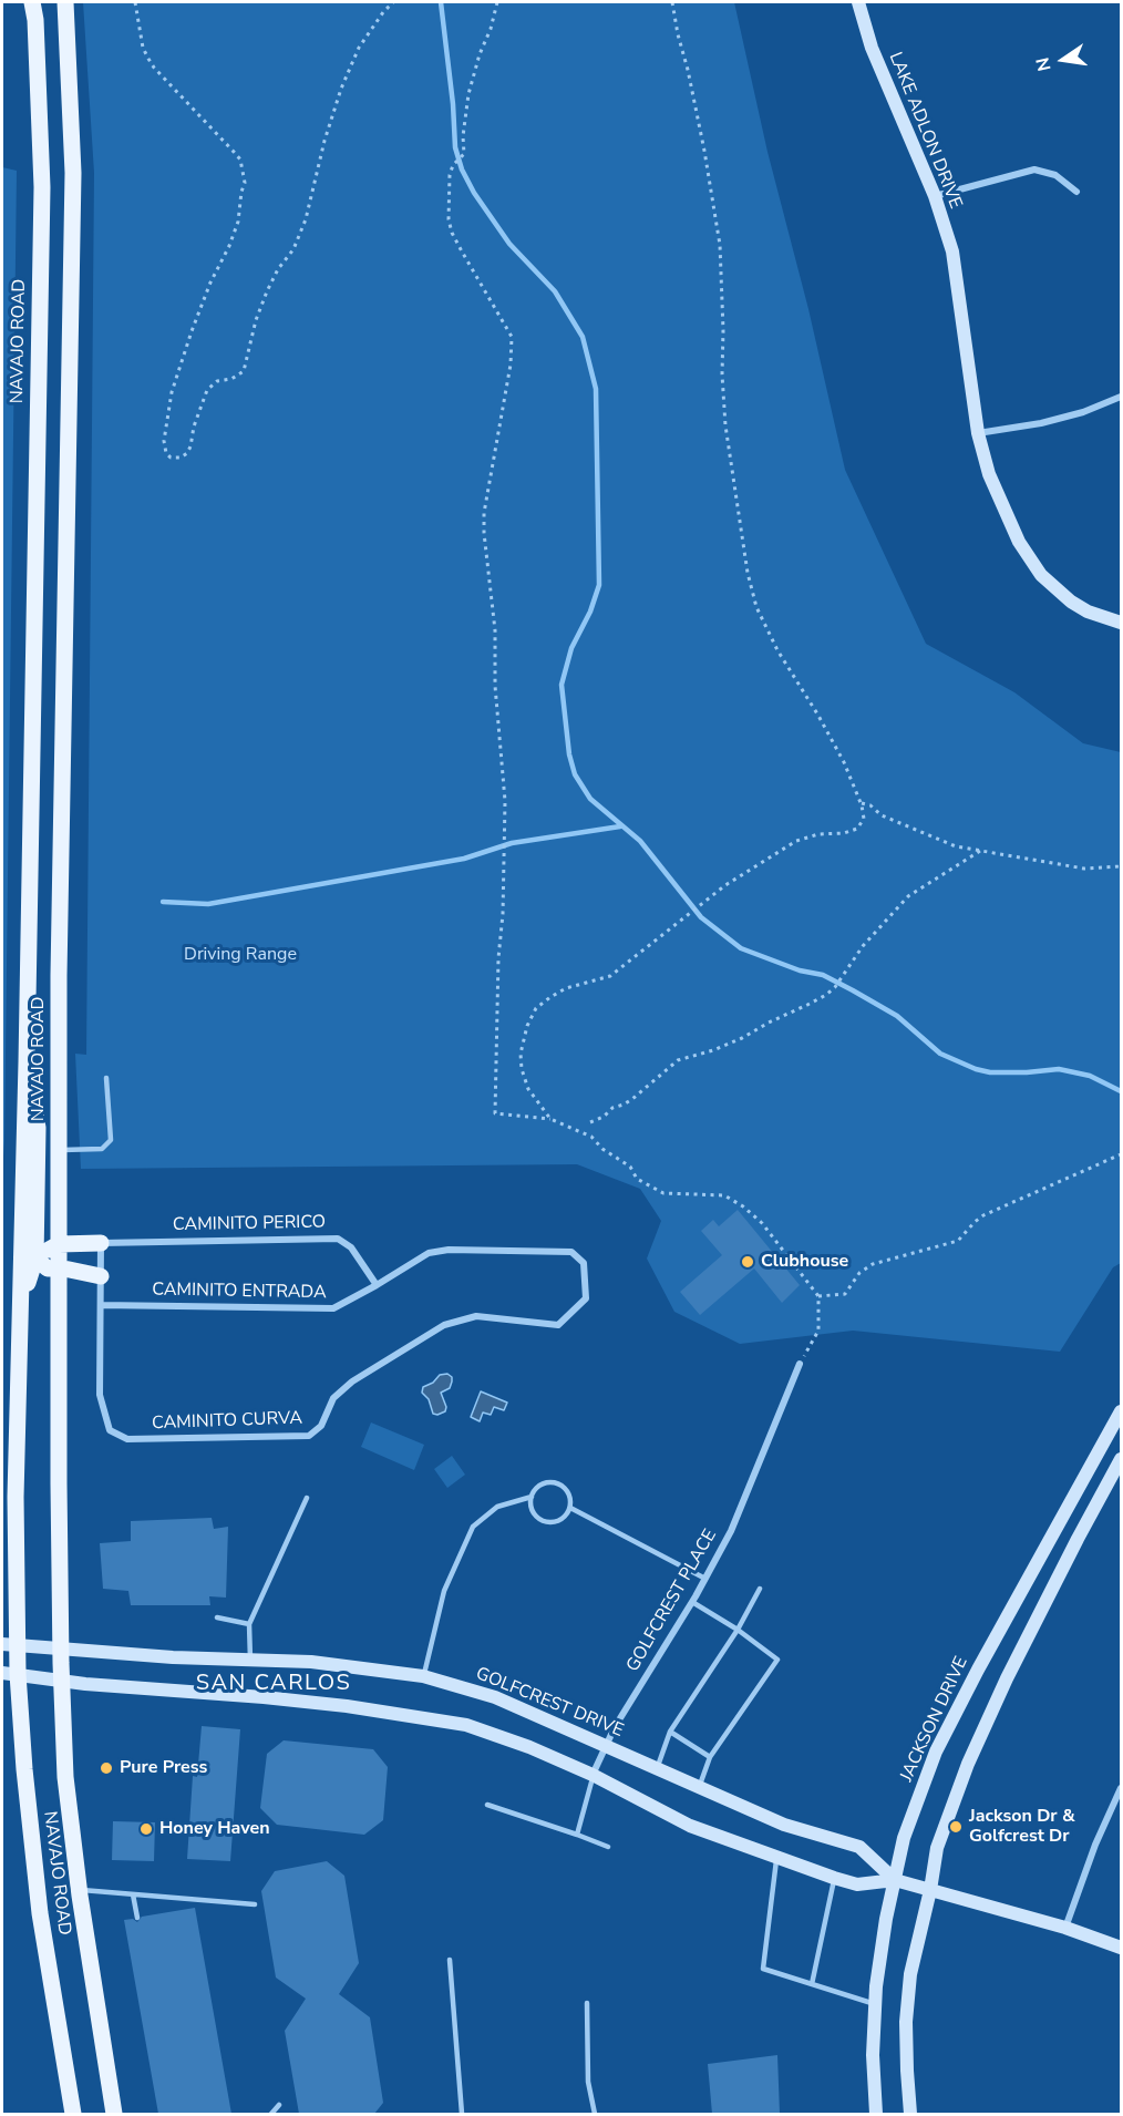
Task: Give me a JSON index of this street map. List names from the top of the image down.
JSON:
{
  "streets": {
    "main road": [
      "LAKE ADLON DRIVE",
      "NAVAJO ROAD",
      "GOLFCREST DRIVE",
      "JACKSON DRIVE"
    ],
    "street": [
      "CAMINITO PERICO",
      "CAMINITO ENTRADA",
      "CAMINITO CURVA",
      "GOLFCREST PLACE"
    ]
  },
  "crossings": [
    ["NAVAJO ROAD", "GOLFCREST DRIVE"],
    ["CAMINITO PERICO", "CAMINITO ENTRADA"],
    ["CAMINITO ENTRADA", "CAMINITO CURVA"],
    ["GOLFCREST PLACE", "GOLFCREST DRIVE"],
    ["GOLFCREST DRIVE", "JACKSON DRIVE"]
  ],
  "districts": ["SAN CARLOS"],
  "parks": ["Driving Range"],
  "places": [
    "Clubhouse",
    "Pure Press",
    "Jackson Dr & Golfcrest Dr",
    "Honey Haven"
  ],
  "north": "left"
}
